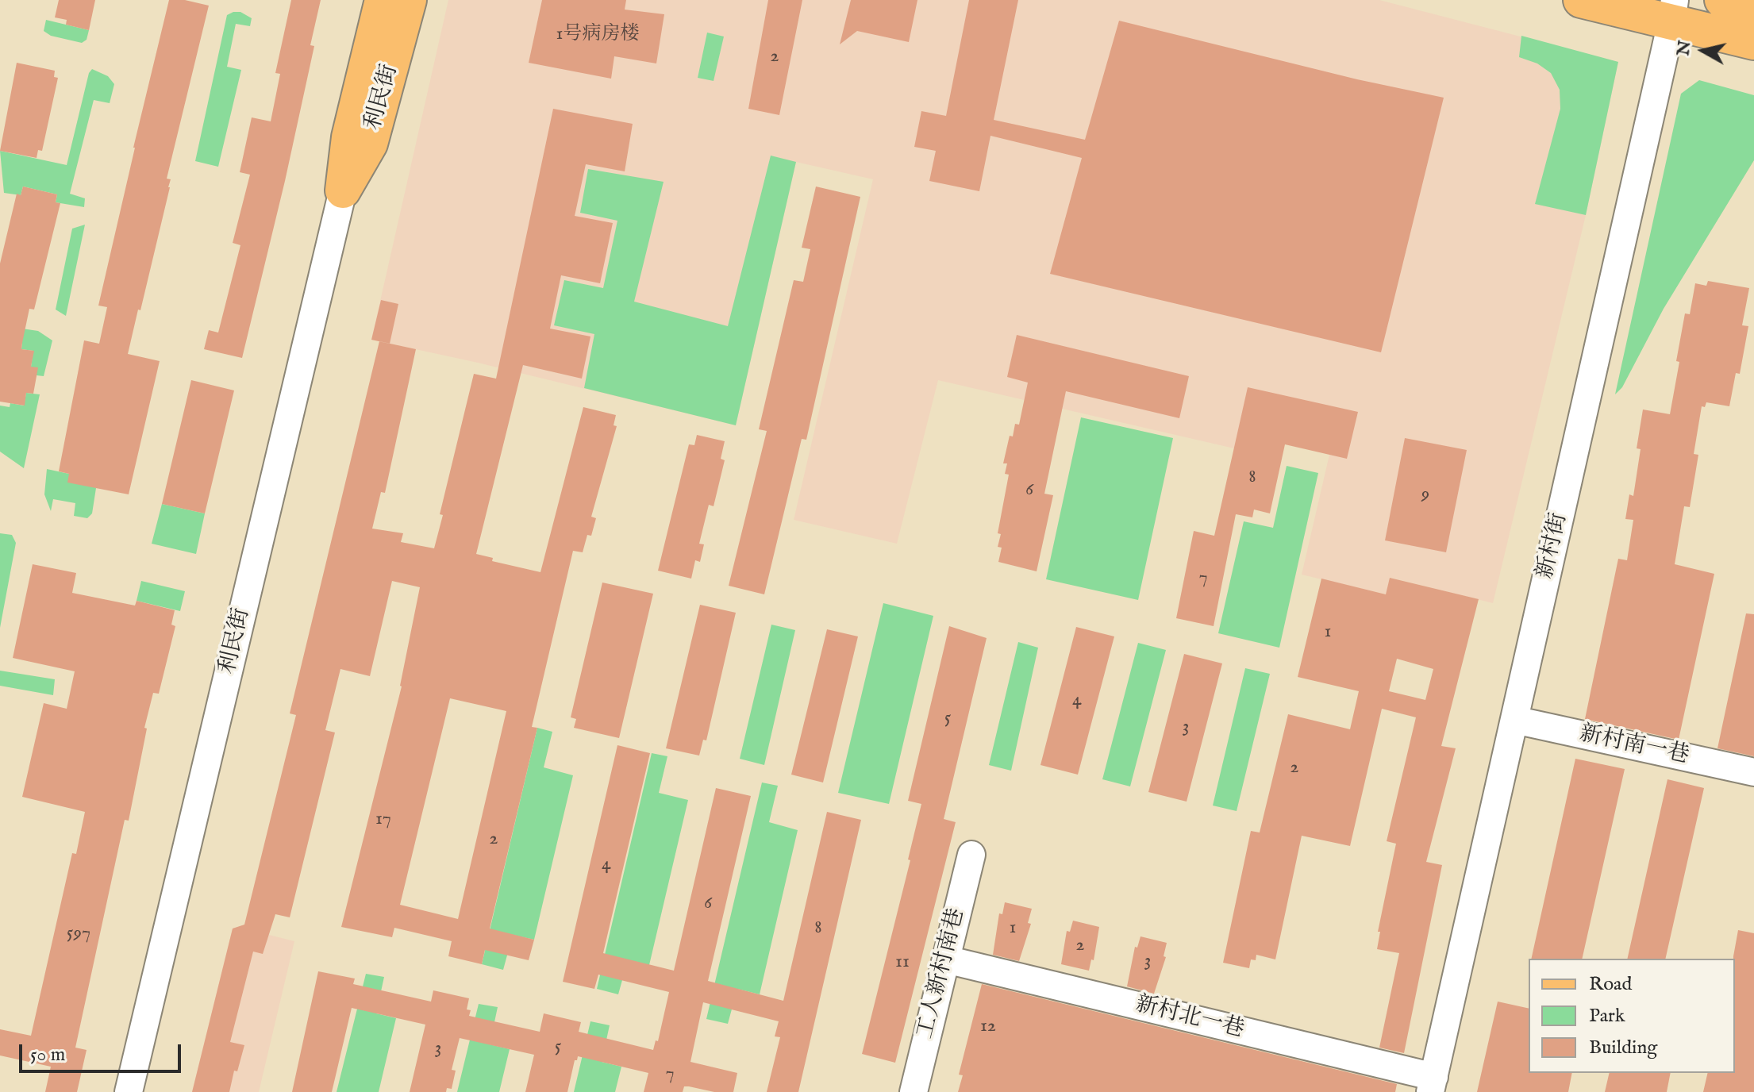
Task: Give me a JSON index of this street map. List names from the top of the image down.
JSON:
{
  "streets": {
    "main road": ["利民街"],
    "street": [
      "新村街",
      "新村南一巷",
      "工人新村南巷",
      "新村北一巷"
    ]
  },
  "crossings": [
    ["新村街", "新村南一巷"],
    ["新村街", "新村北一巷"],
    ["工人新村南巷", "新村北一巷"]
  ],
  "house_numbers": [
    "1号病房楼",
    "2",
    "8",
    "6",
    "9",
    "7",
    "1",
    "4",
    "5",
    "3",
    "2",
    "17",
    "2",
    "4",
    "6",
    "8",
    "1",
    "597",
    "2",
    "3",
    "11",
    "12",
    "5",
    "3",
    "7"
  ],
  "legend": ["Road", "Park", "Building"],
  "scale_bar": "50 m",
  "north": "left"
}
